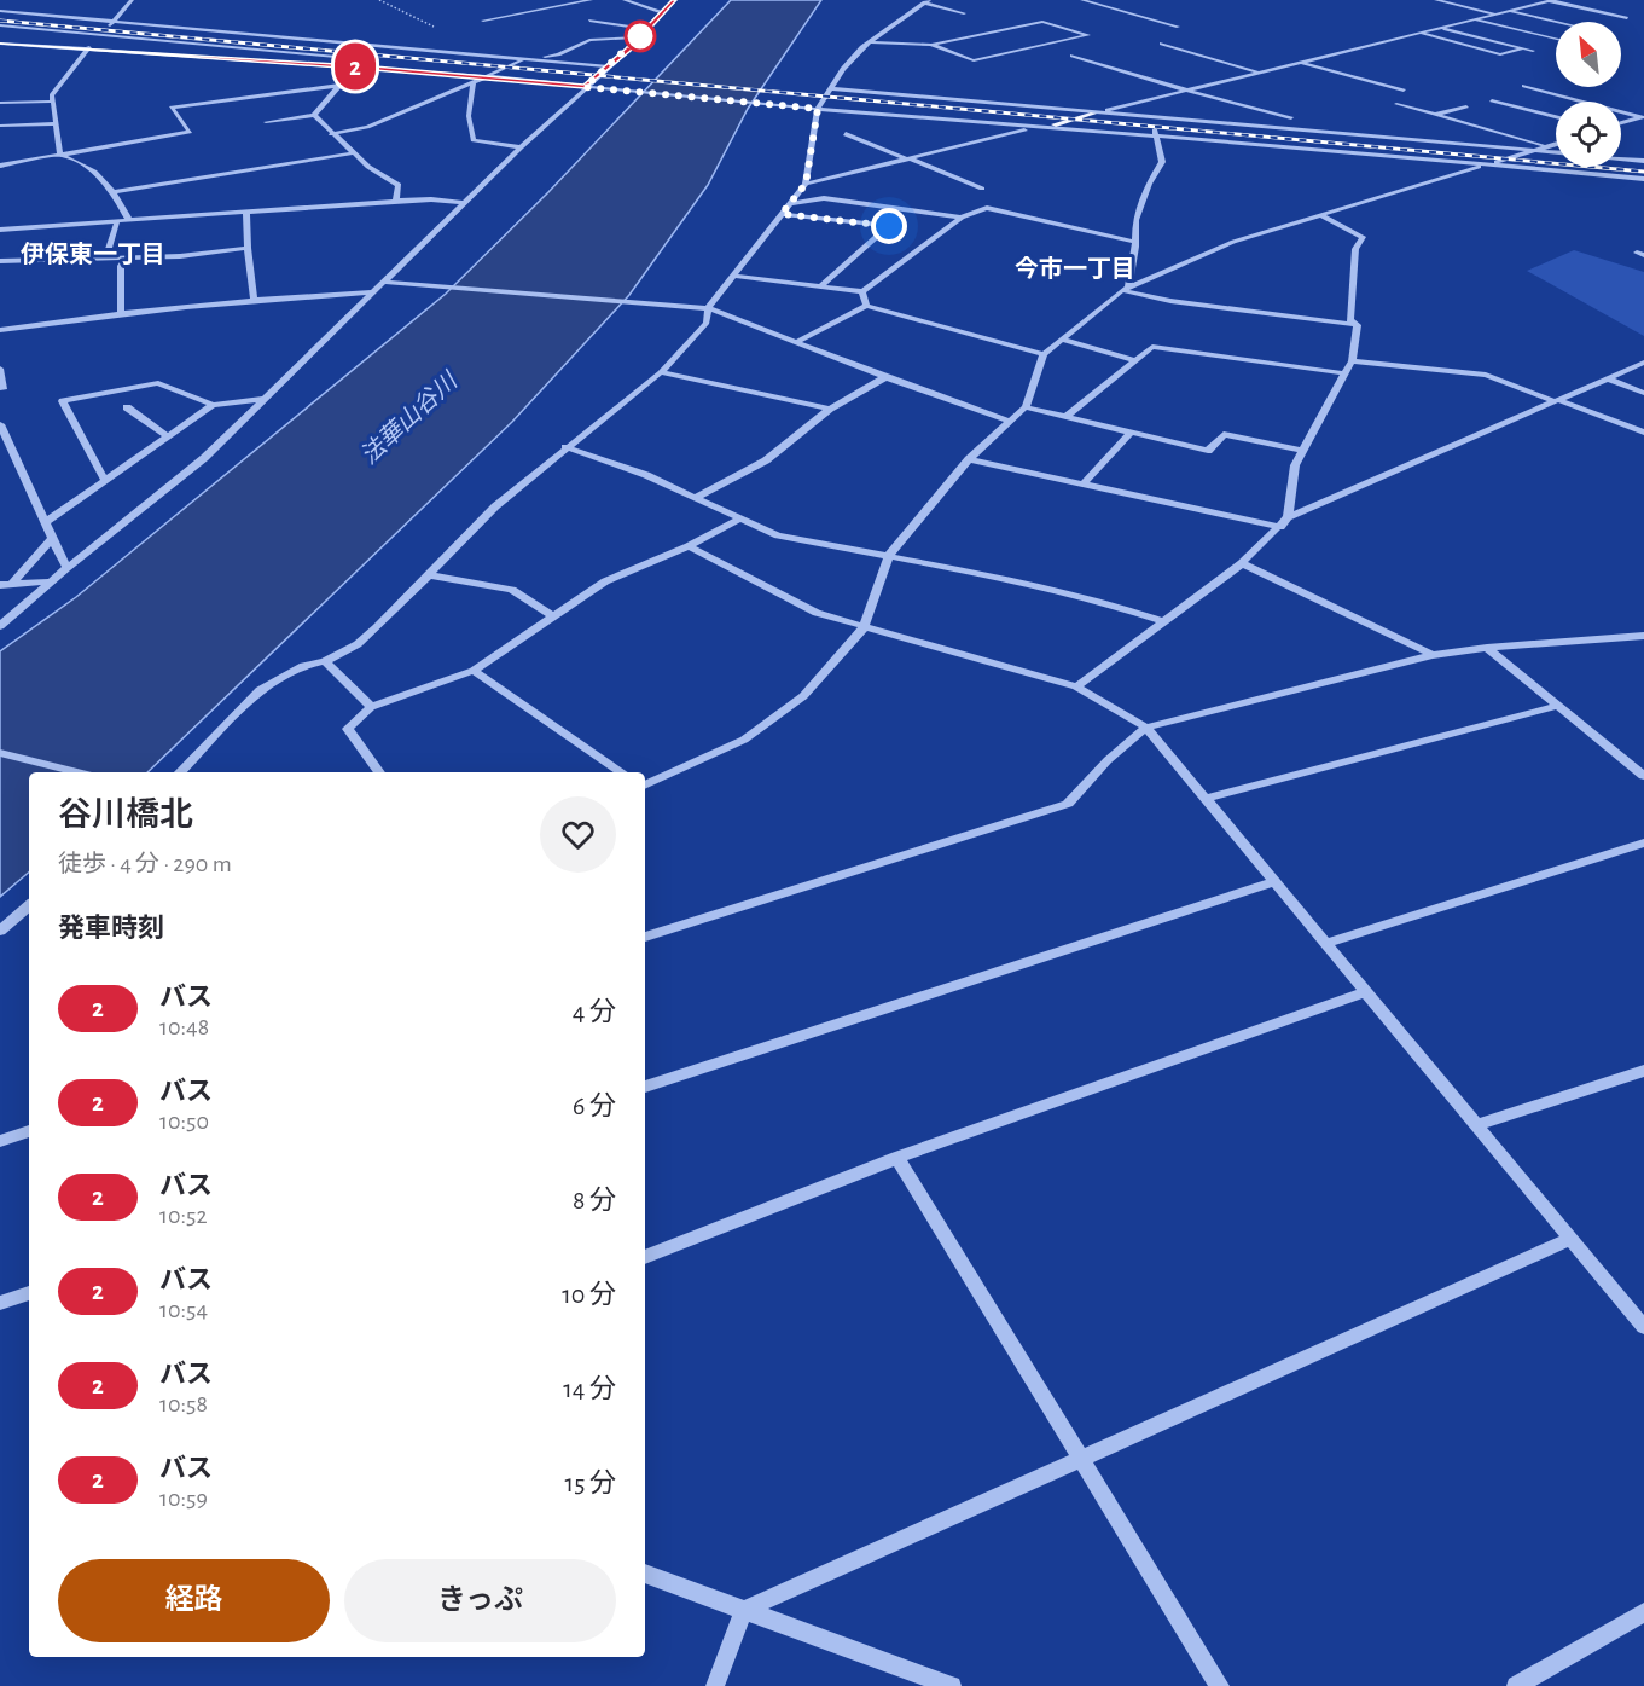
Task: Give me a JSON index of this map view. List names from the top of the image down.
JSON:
{
  "districts": ["伊保東一丁目", "今市一丁目"],
  "water": ["法華山谷川"],
  "lines": ["bus line 2"],
  "north": "top left",
  "page": {
    "on_map": "2",
    "heading": [
      ["谷川橋北", "徒歩 · 4 分 · 290 m"],
      "発車時刻"
    ],
    "list": [
      {
        "mark": "2",
        "name": "バス",
        "note": "10:48",
        "value": "4 分"
      },
      {
        "mark": "2",
        "name": "バス",
        "note": "10:50",
        "value": "6 分"
      },
      {
        "mark": "2",
        "name": "バス",
        "note": "10:52",
        "value": "8 分"
      },
      {
        "mark": "2",
        "name": "バス",
        "note": "10:54",
        "value": "10 分"
      },
      {
        "mark": "2",
        "name": "バス",
        "note": "10:58",
        "value": "14 分"
      },
      {
        "mark": "2",
        "name": "バス",
        "note": "10:59",
        "value": "15 分"
      }
    ],
    "buttons": ["経路", "きっぷ"]
  }
}
